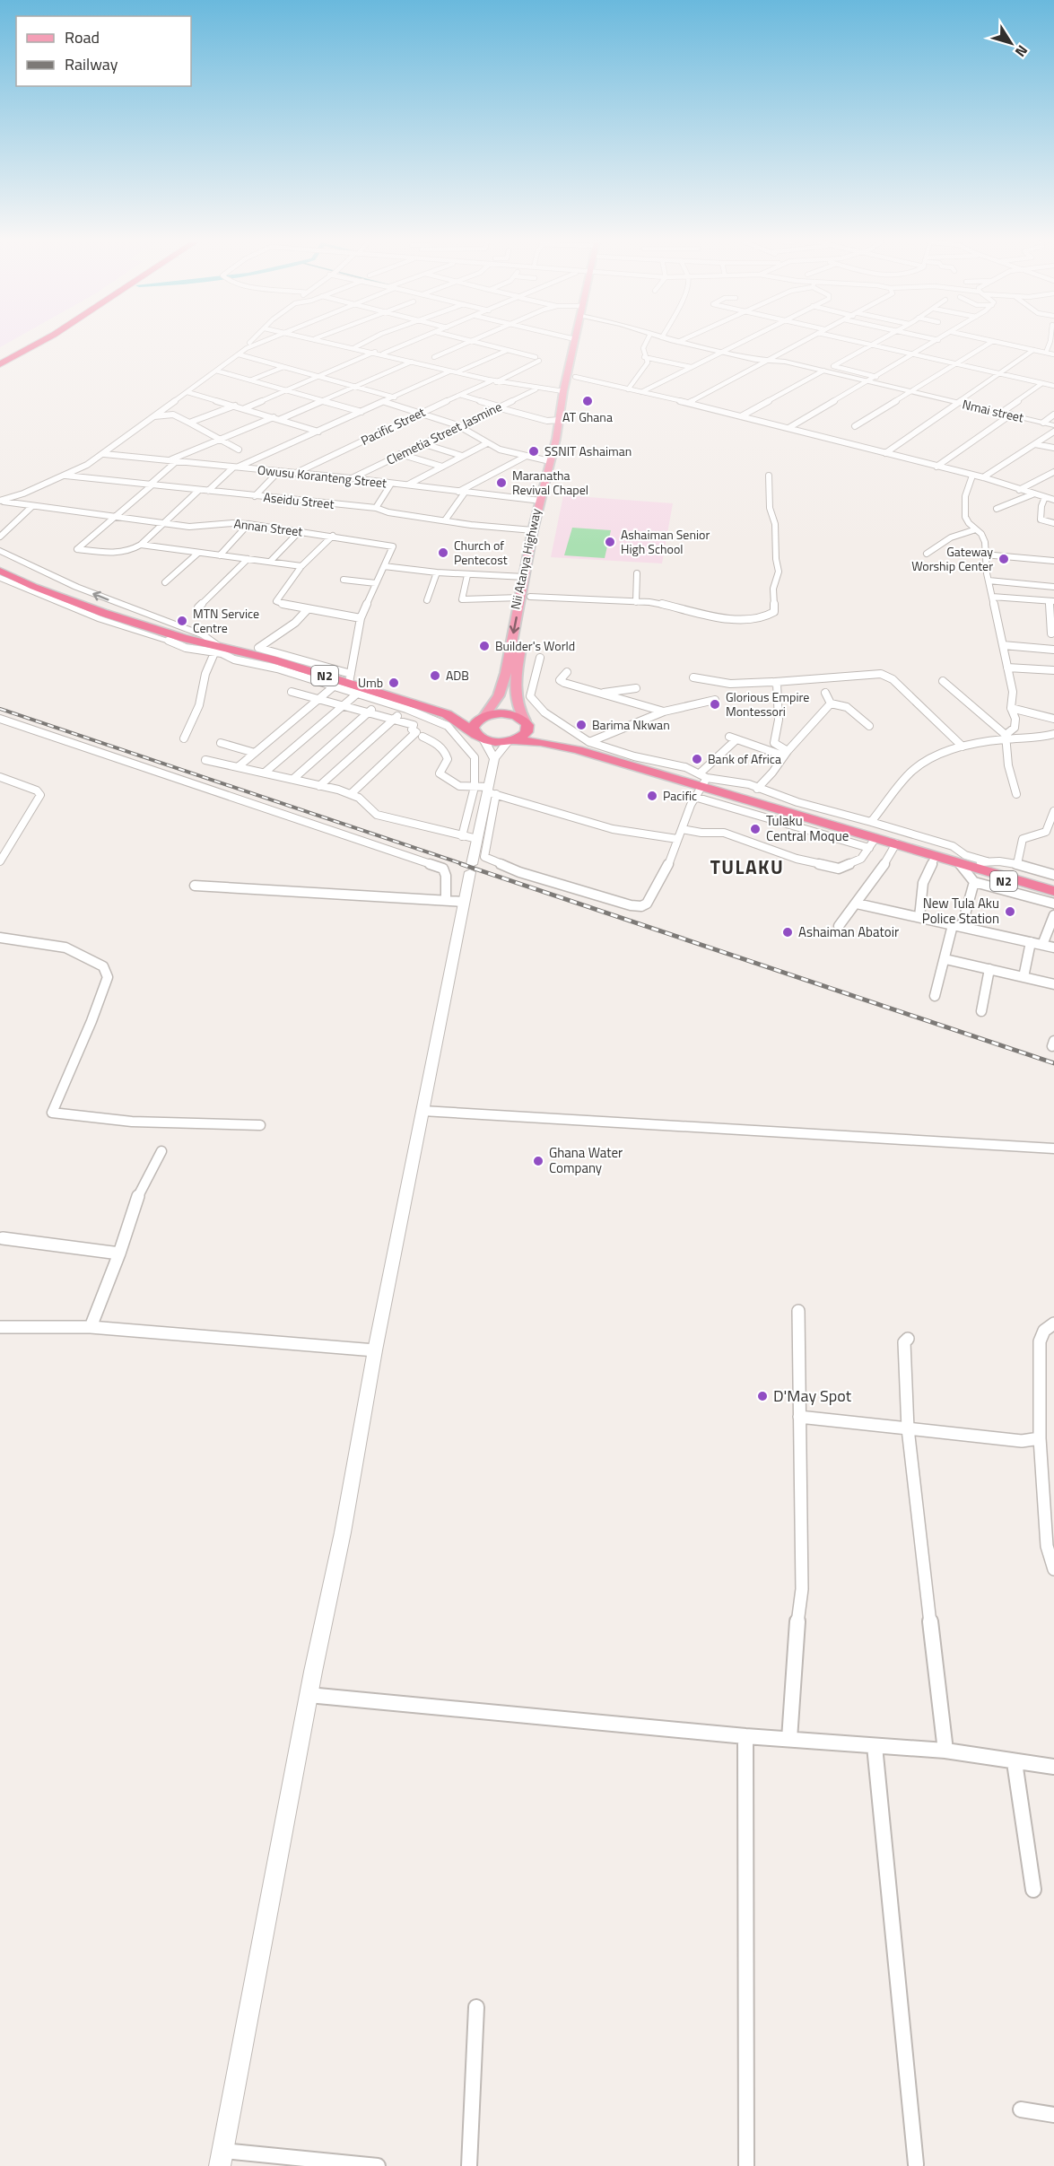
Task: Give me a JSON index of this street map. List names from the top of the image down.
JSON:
{
  "streets": {
    "highway": ["N2"],
    "main road": ["Nii Atanya Highway"],
    "street": [
      "Nmai street",
      "Pacific Street",
      "Clemetia Street Jasmine",
      "Owusu Koranteng Street",
      "Aseidu Street",
      "Annan Street"
    ]
  },
  "crossings": [
    ["Pacific Street", "Owusu Koranteng Street"],
    ["Clemetia Street Jasmine", "Owusu Koranteng Street"],
    ["Annan Street", "N2"],
    ["Nii Atanya Highway", "N2"]
  ],
  "districts": ["TULAKU"],
  "places": [
    "AT Ghana",
    "SSNIT Ashaiman",
    "Maranatha Revival Chapel",
    "Ashaiman Senior High School",
    "Church of Pentecost",
    "Gateway Worship Center",
    "MTN Service Centre",
    "Builder's World",
    "ADB",
    "Umb",
    "Glorious Empire Montessori",
    "Barima Nkwan",
    "Bank of Africa",
    "Pacific",
    "Tulaku Central Moque",
    "New Tula Aku Police Station",
    "Ashaiman Abatoir",
    "Ghana Water Company",
    "D'May Spot"
  ],
  "legend": ["Road", "Railway"],
  "north": "bottom right"
}
